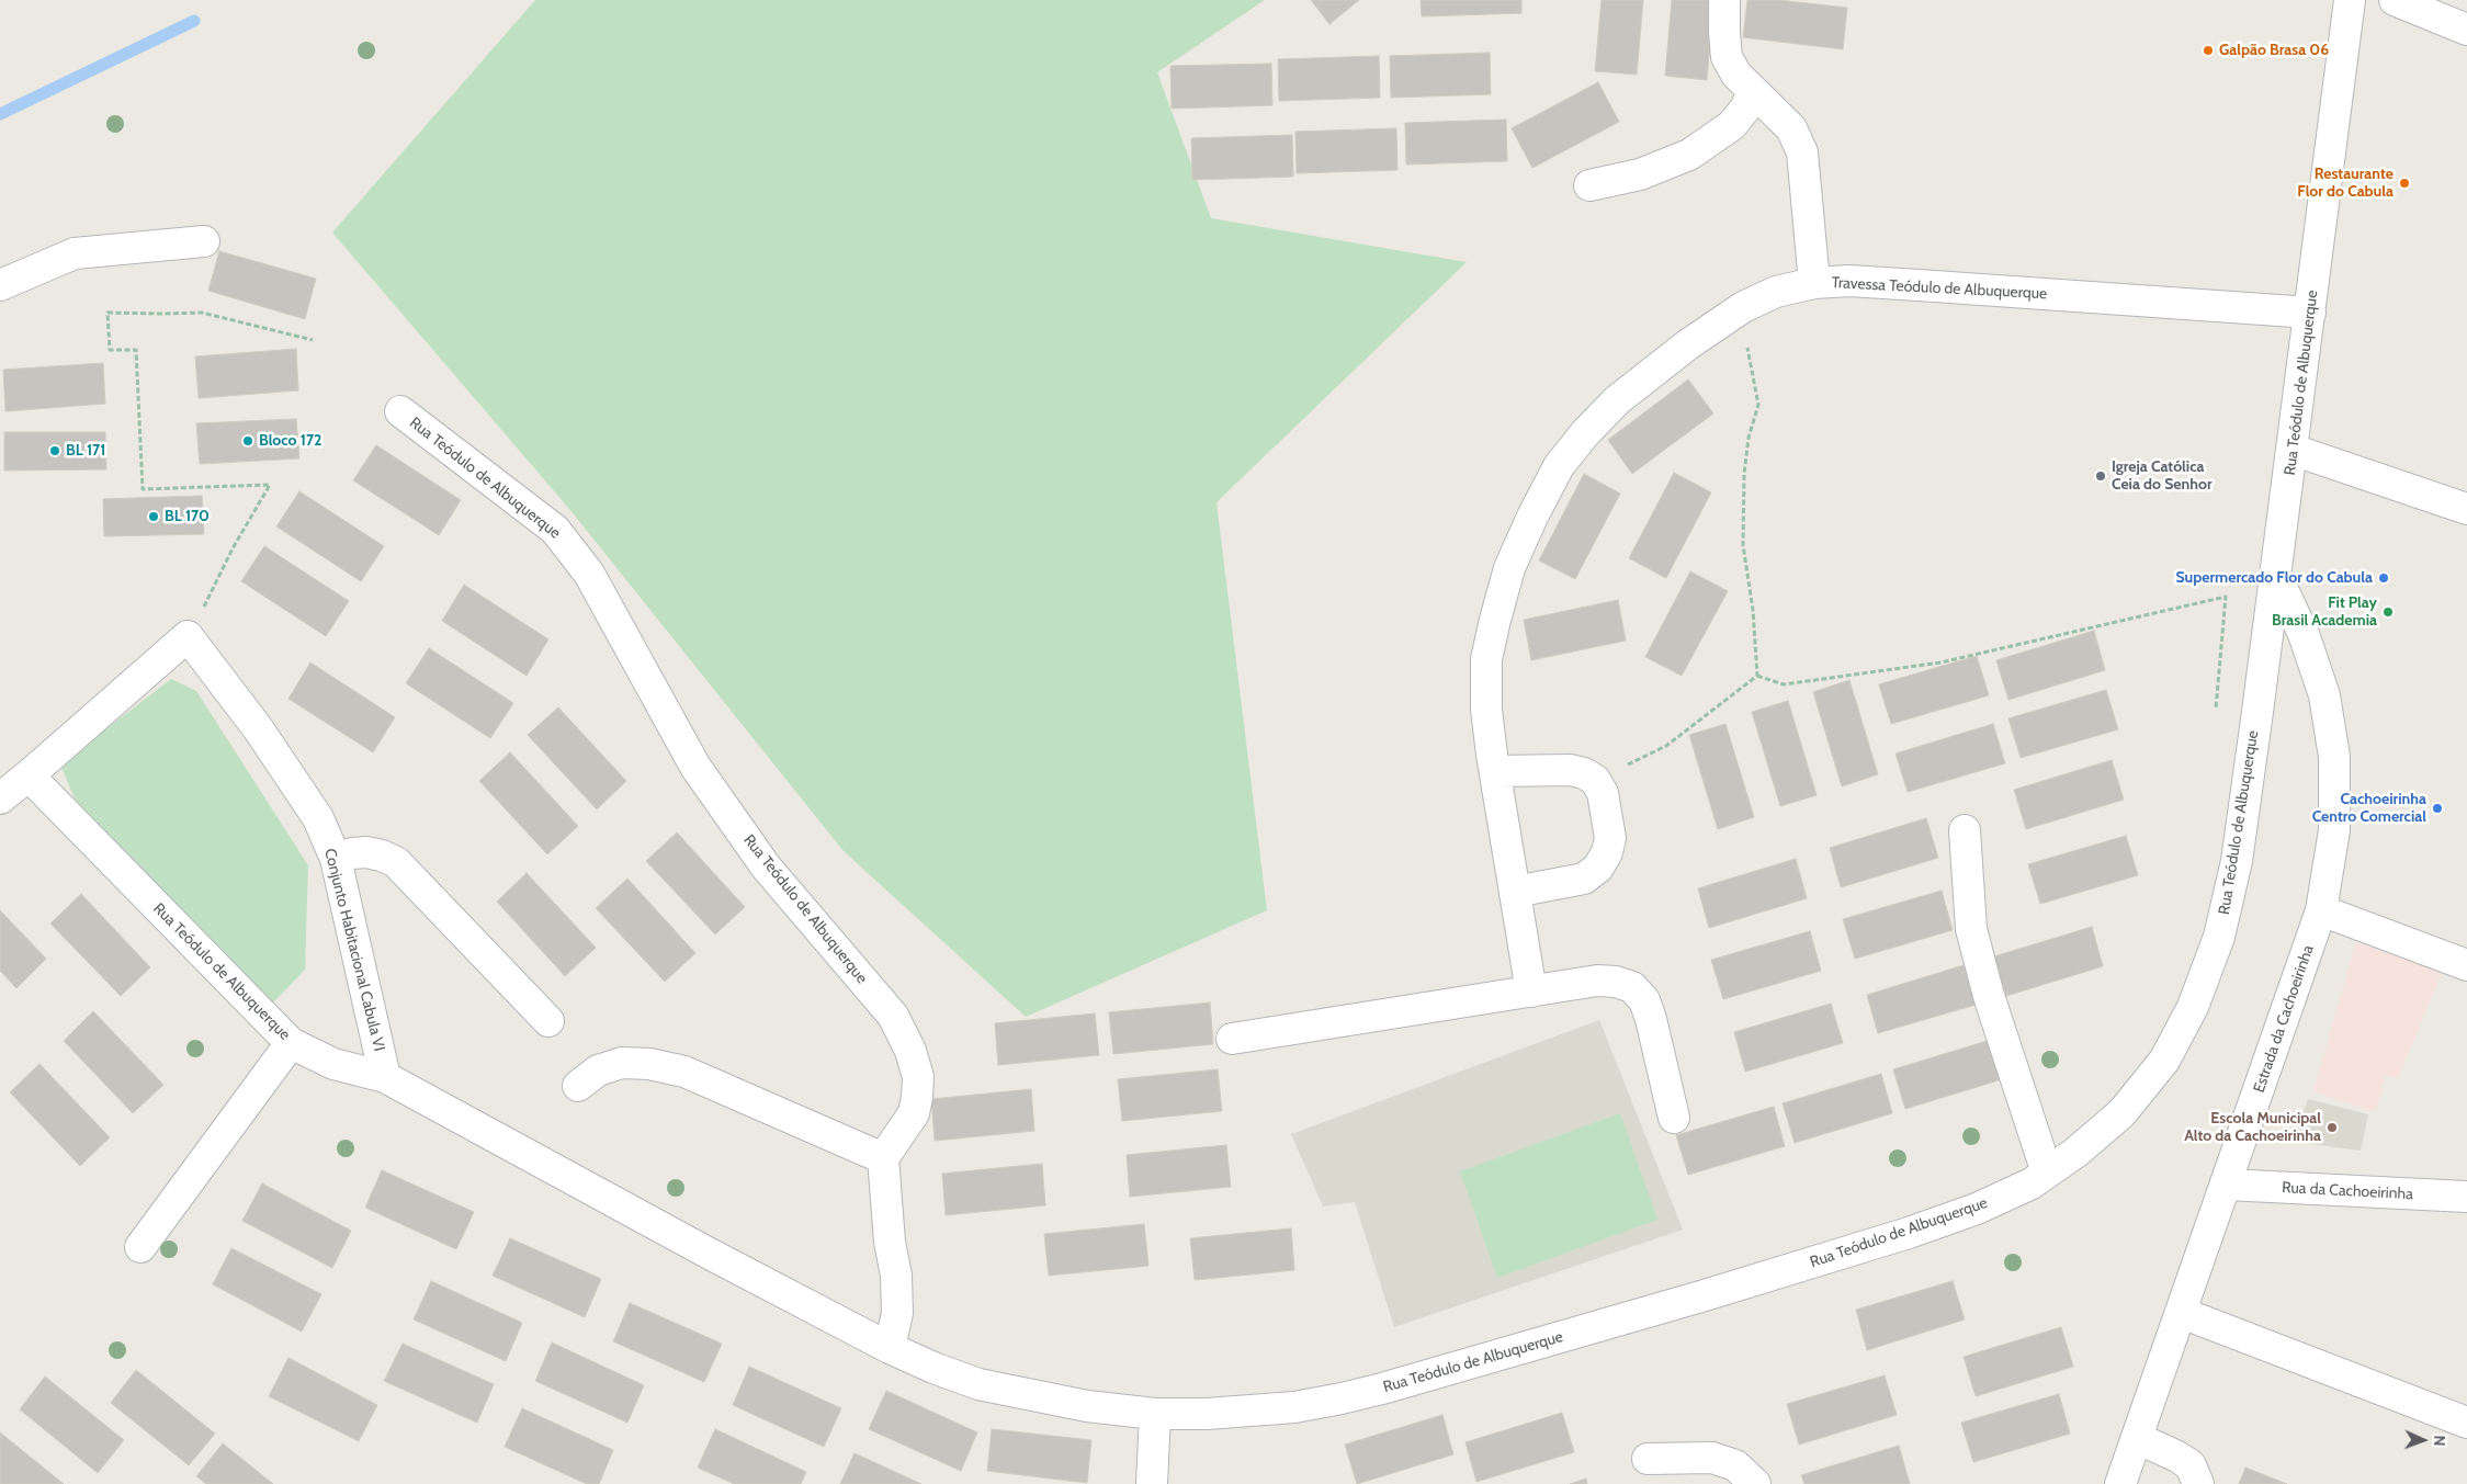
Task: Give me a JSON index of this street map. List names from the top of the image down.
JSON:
{
  "streets": {
    "street": [
      "Travessa Teódulo de Albuquerque",
      "Rua Teódulo de Albuquerque",
      "Conjunto Habitacional Cabula VI",
      "Estrada da Cachoeirinha",
      "Rua da Cachoeirinha"
    ]
  },
  "crossings": [
    ["Travessa Teódulo de Albuquerque", "Rua Teódulo de Albuquerque"],
    ["Rua Teódulo de Albuquerque", "Conjunto Habitacional Cabula VI"],
    ["Rua Teódulo de Albuquerque", "Estrada da Cachoeirinha"],
    ["Estrada da Cachoeirinha", "Rua da Cachoeirinha"]
  ],
  "places": [
    "Galpão Brasa 06",
    "Restaurante Flor do Cabula",
    "Bloco 172",
    "BL 171",
    "Igreja Católica Ceia do Senhor",
    "BL 170",
    "Supermercado Flor do Cabula",
    "Fit Play Brasil Academia",
    "Cachoeirinha Centro Comercial",
    "Escola Municipal Alto da Cachoeirinha"
  ],
  "north": "right"
}
